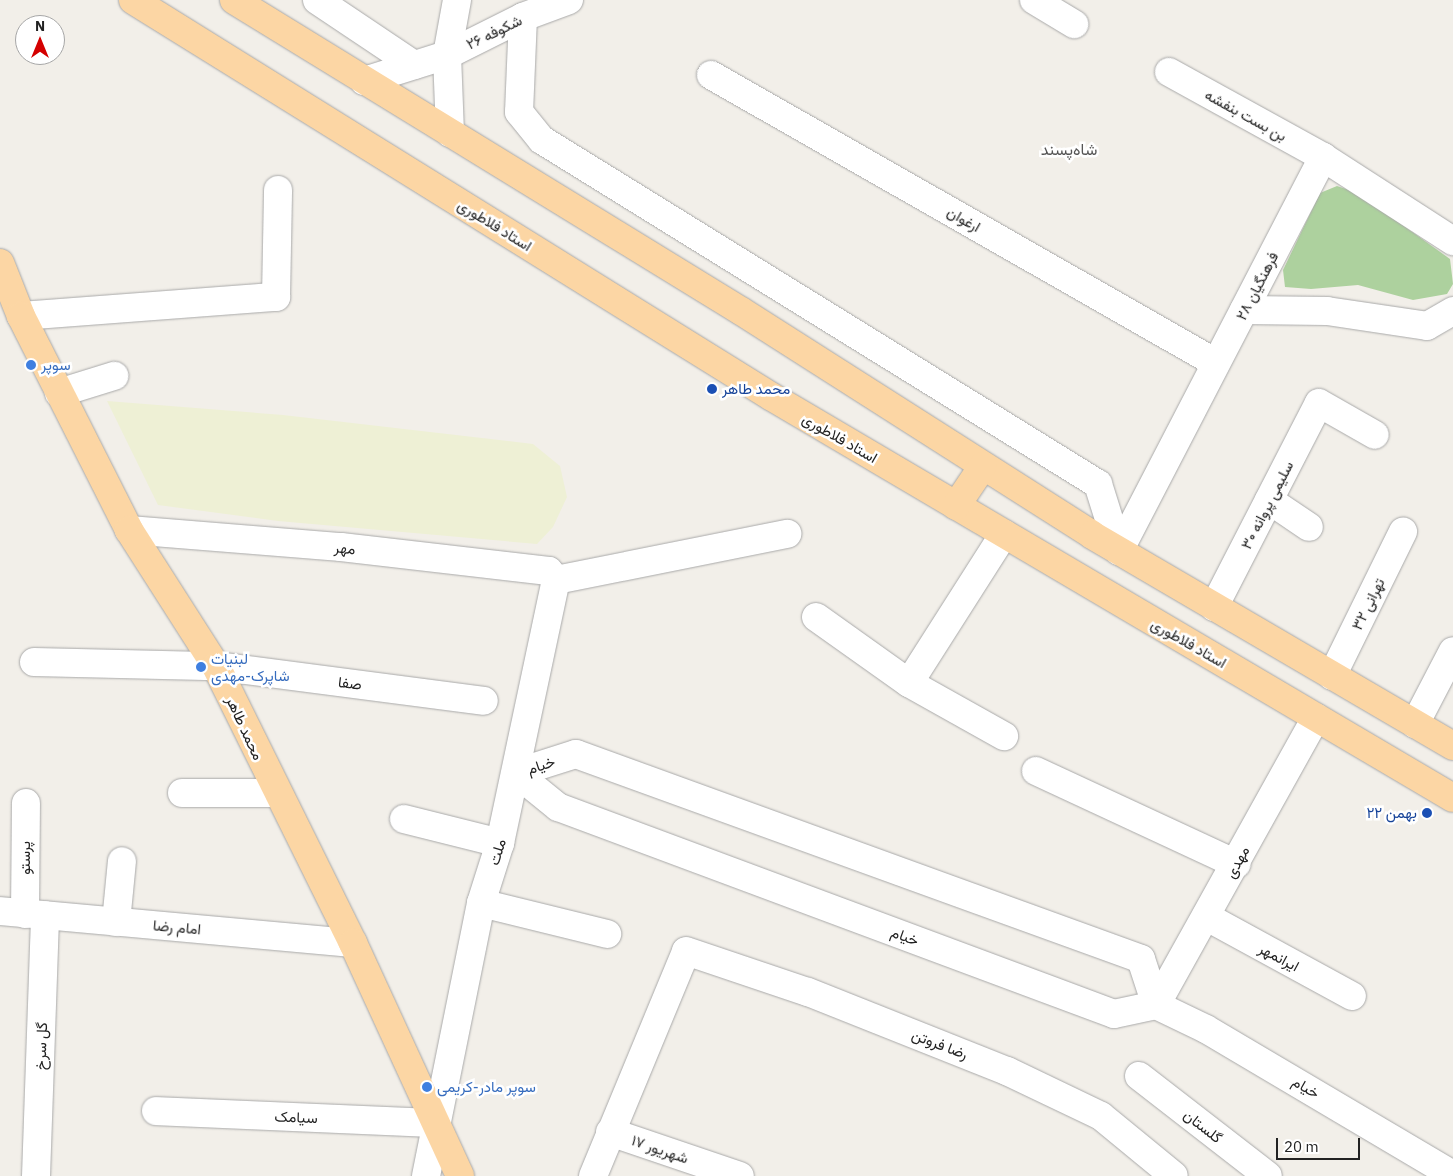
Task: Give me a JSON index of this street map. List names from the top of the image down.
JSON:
{
  "streets": {
    "main road": ["استاد فلاطوری", "محمد طاهر"],
    "street": [
      "شکوفه ۲۶",
      "بن بست بنفشه",
      "ارغوان",
      "فرهنگیان ۲۸",
      "سلیمی پروانه ۳۰",
      "مهر",
      "تهرانی ۳۲",
      "صفا",
      "خیام",
      "ملت",
      "پرستو",
      "مهدی",
      "امام رضا",
      "ایرانمهر",
      "رضا فروتن",
      "گل سرخ",
      "سیامک",
      "گلستان",
      "۱۷ شهریور"
    ]
  },
  "crossings": [
    ["بن بست بنفشه", "فرهنگیان ۲۸"],
    ["ارغوان", "فرهنگیان ۲۸"],
    ["استاد فلاطوری", "مهدی"],
    ["مهر", "محمد طاهر"],
    ["مهر", "ملت"],
    ["صفا", "محمد طاهر"],
    ["محمد طاهر", "ملت"],
    ["محمد طاهر", "امام رضا"],
    ["محمد طاهر", "سیامک"],
    ["خیام", "ملت"],
    ["خیام", "مهدی"],
    ["ملت", "سیامک"],
    ["پرستو", "امام رضا"],
    ["پرستو", "گل سرخ"],
    ["مهدی", "ایرانمهر"],
    ["امام رضا", "گل سرخ"],
    ["رضا فروتن", "۱۷ شهریور"]
  ],
  "districts": ["شاه‌پسند"],
  "places": [
    "سوپر",
    "محمد طاهر",
    "لبنیات شاپرک-مهدی",
    "۲۲ بهمن",
    "سوپر مادر-کریمی"
  ],
  "scale_bar": "20 m",
  "north": "top"
}
